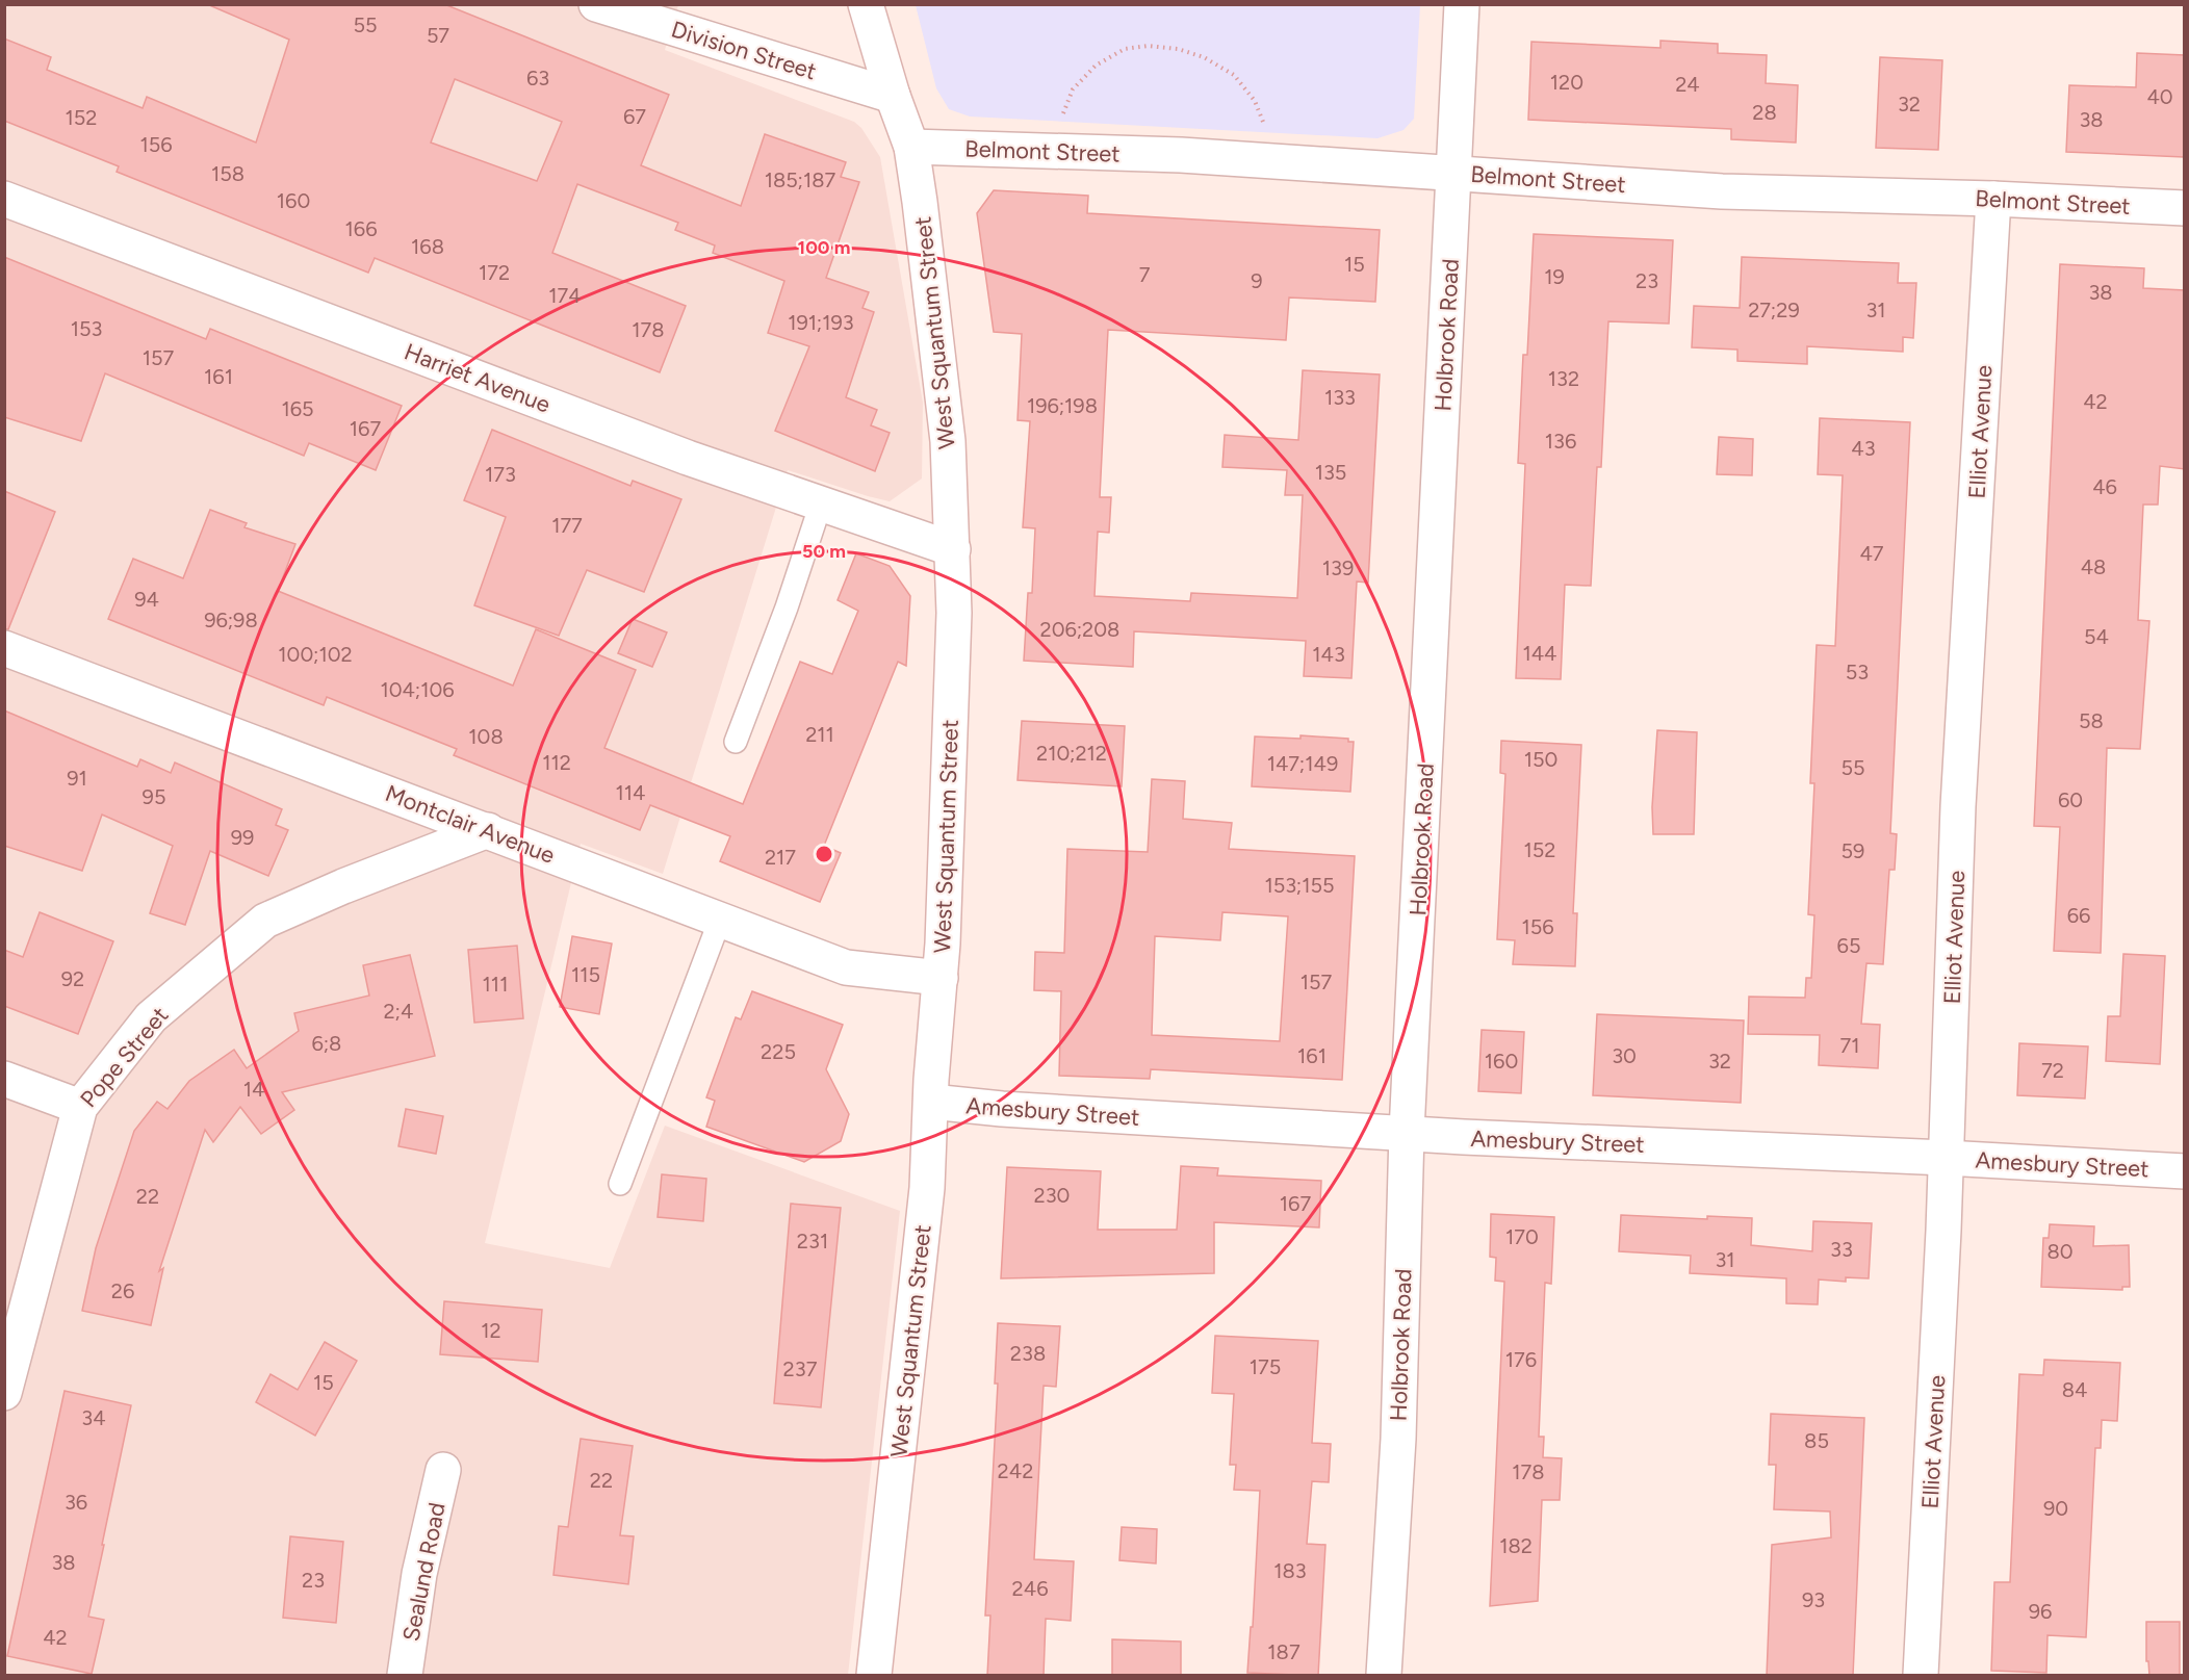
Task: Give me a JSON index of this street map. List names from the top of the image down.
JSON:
{
  "streets": {
    "street": [
      "Division Street",
      "Belmont Street",
      "West Squantum Street",
      "Holbrook Road",
      "Harriet Avenue",
      "Elliot Avenue",
      "Montclair Avenue",
      "Pope Street",
      "Amesbury Street",
      "Sealund Road"
    ]
  },
  "crossings": [
    ["Division Street", "West Squantum Street"],
    ["Belmont Street", "West Squantum Street"],
    ["Belmont Street", "Holbrook Road"],
    ["Belmont Street", "Elliot Avenue"],
    ["West Squantum Street", "Harriet Avenue"],
    ["West Squantum Street", "Montclair Avenue"],
    ["West Squantum Street", "Amesbury Street"],
    ["Holbrook Road", "Amesbury Street"],
    ["Elliot Avenue", "Amesbury Street"],
    ["Montclair Avenue", "Pope Street"]
  ],
  "house_numbers": [
    "55",
    "57",
    "63",
    "120",
    "24",
    "40",
    "32",
    "28",
    "67",
    "152",
    "38",
    "156",
    "158",
    "185;187",
    "160",
    "166",
    "168",
    "15",
    "172",
    "7",
    "19",
    "9",
    "23",
    "38",
    "174",
    "27;29",
    "31",
    "191;193",
    "153",
    "178",
    "157",
    "161",
    "132",
    "133",
    "42",
    "196;198",
    "165",
    "167",
    "136",
    "43",
    "135",
    "173",
    "46",
    "177",
    "47",
    "48",
    "139",
    "94",
    "96;98",
    "206;208",
    "54",
    "144",
    "100;102",
    "143",
    "53",
    "104;106",
    "58",
    "211",
    "108",
    "210;212",
    "150",
    "112",
    "147;149",
    "55",
    "91",
    "114",
    "95",
    "60",
    "99",
    "152",
    "59",
    "217",
    "153;155",
    "66",
    "156",
    "65",
    "115",
    "92",
    "157",
    "111",
    "2;4",
    "6;8",
    "71",
    "225",
    "161",
    "30",
    "160",
    "32",
    "72",
    "14",
    "230",
    "22",
    "167",
    "170",
    "231",
    "33",
    "80",
    "31",
    "26",
    "12",
    "238",
    "176",
    "175",
    "237",
    "15",
    "84",
    "34",
    "85",
    "242",
    "178",
    "22",
    "36",
    "90",
    "182",
    "38",
    "183",
    "23",
    "246",
    "93",
    "96",
    "42",
    "187"
  ],
  "rings": ["100 m", "50 m"]
}
